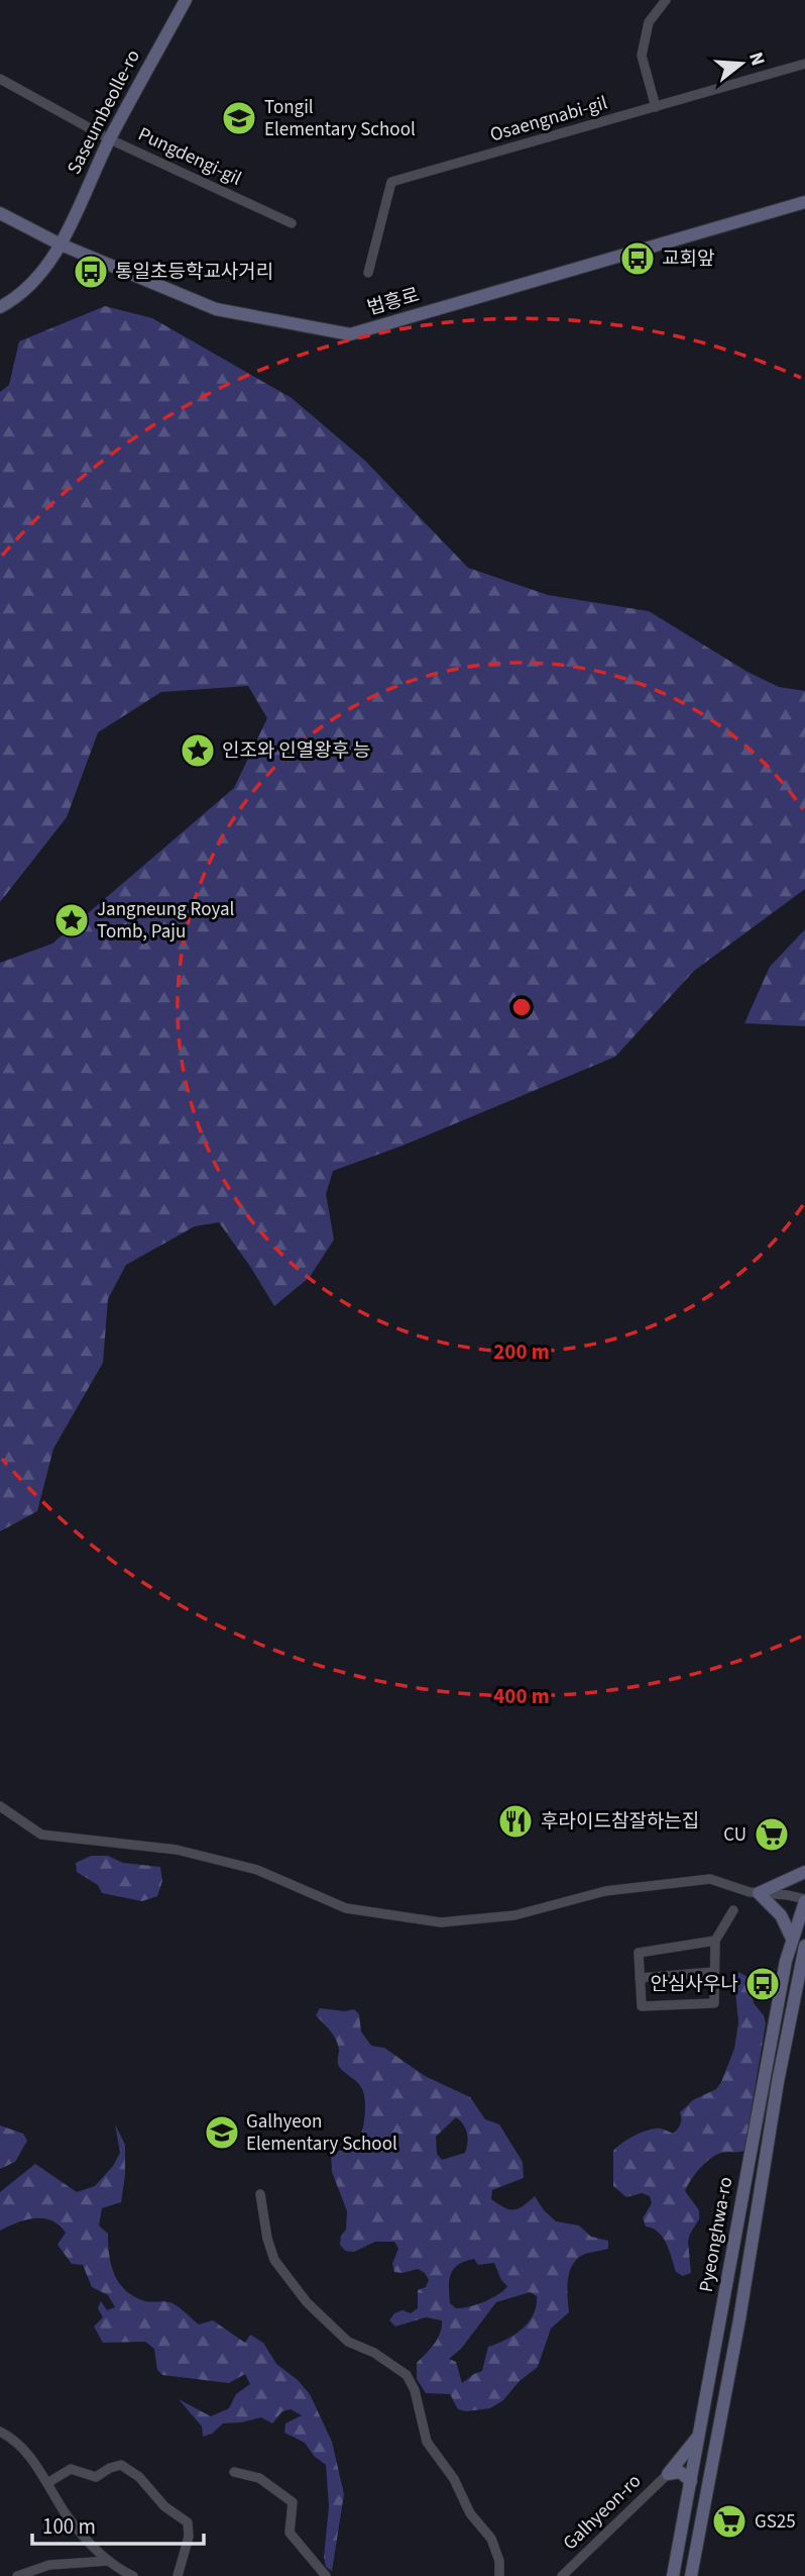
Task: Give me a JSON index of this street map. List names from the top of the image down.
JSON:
{
  "streets": {
    "main road": ["Saseumbeolle-ro", "법흥로", "Pyeonghwa-ro"],
    "street": ["Osaengnabi-gil", "Pungdengi-gil", "Galhyeon-ro"]
  },
  "crossings": [
    ["Saseumbeolle-ro", "Pungdengi-gil"],
    ["Saseumbeolle-ro", "법흥로"]
  ],
  "places": {
    "school or university": ["Tongil Elementary School", "Galhyeon Elementary School"],
    "bus stop": ["교회앞", "통일초등학교사거리", "안심사우나"],
    "place": ["인조와 인열왕후 능", "Jangneung Royal Tomb, Paju"],
    "restaurant": ["후라이드참잘하는집"],
    "supermarket": ["CU", "GS25"]
  },
  "scale_bar": "100 m",
  "north": "right",
  "rings": ["200 m", "400 m"]
}
